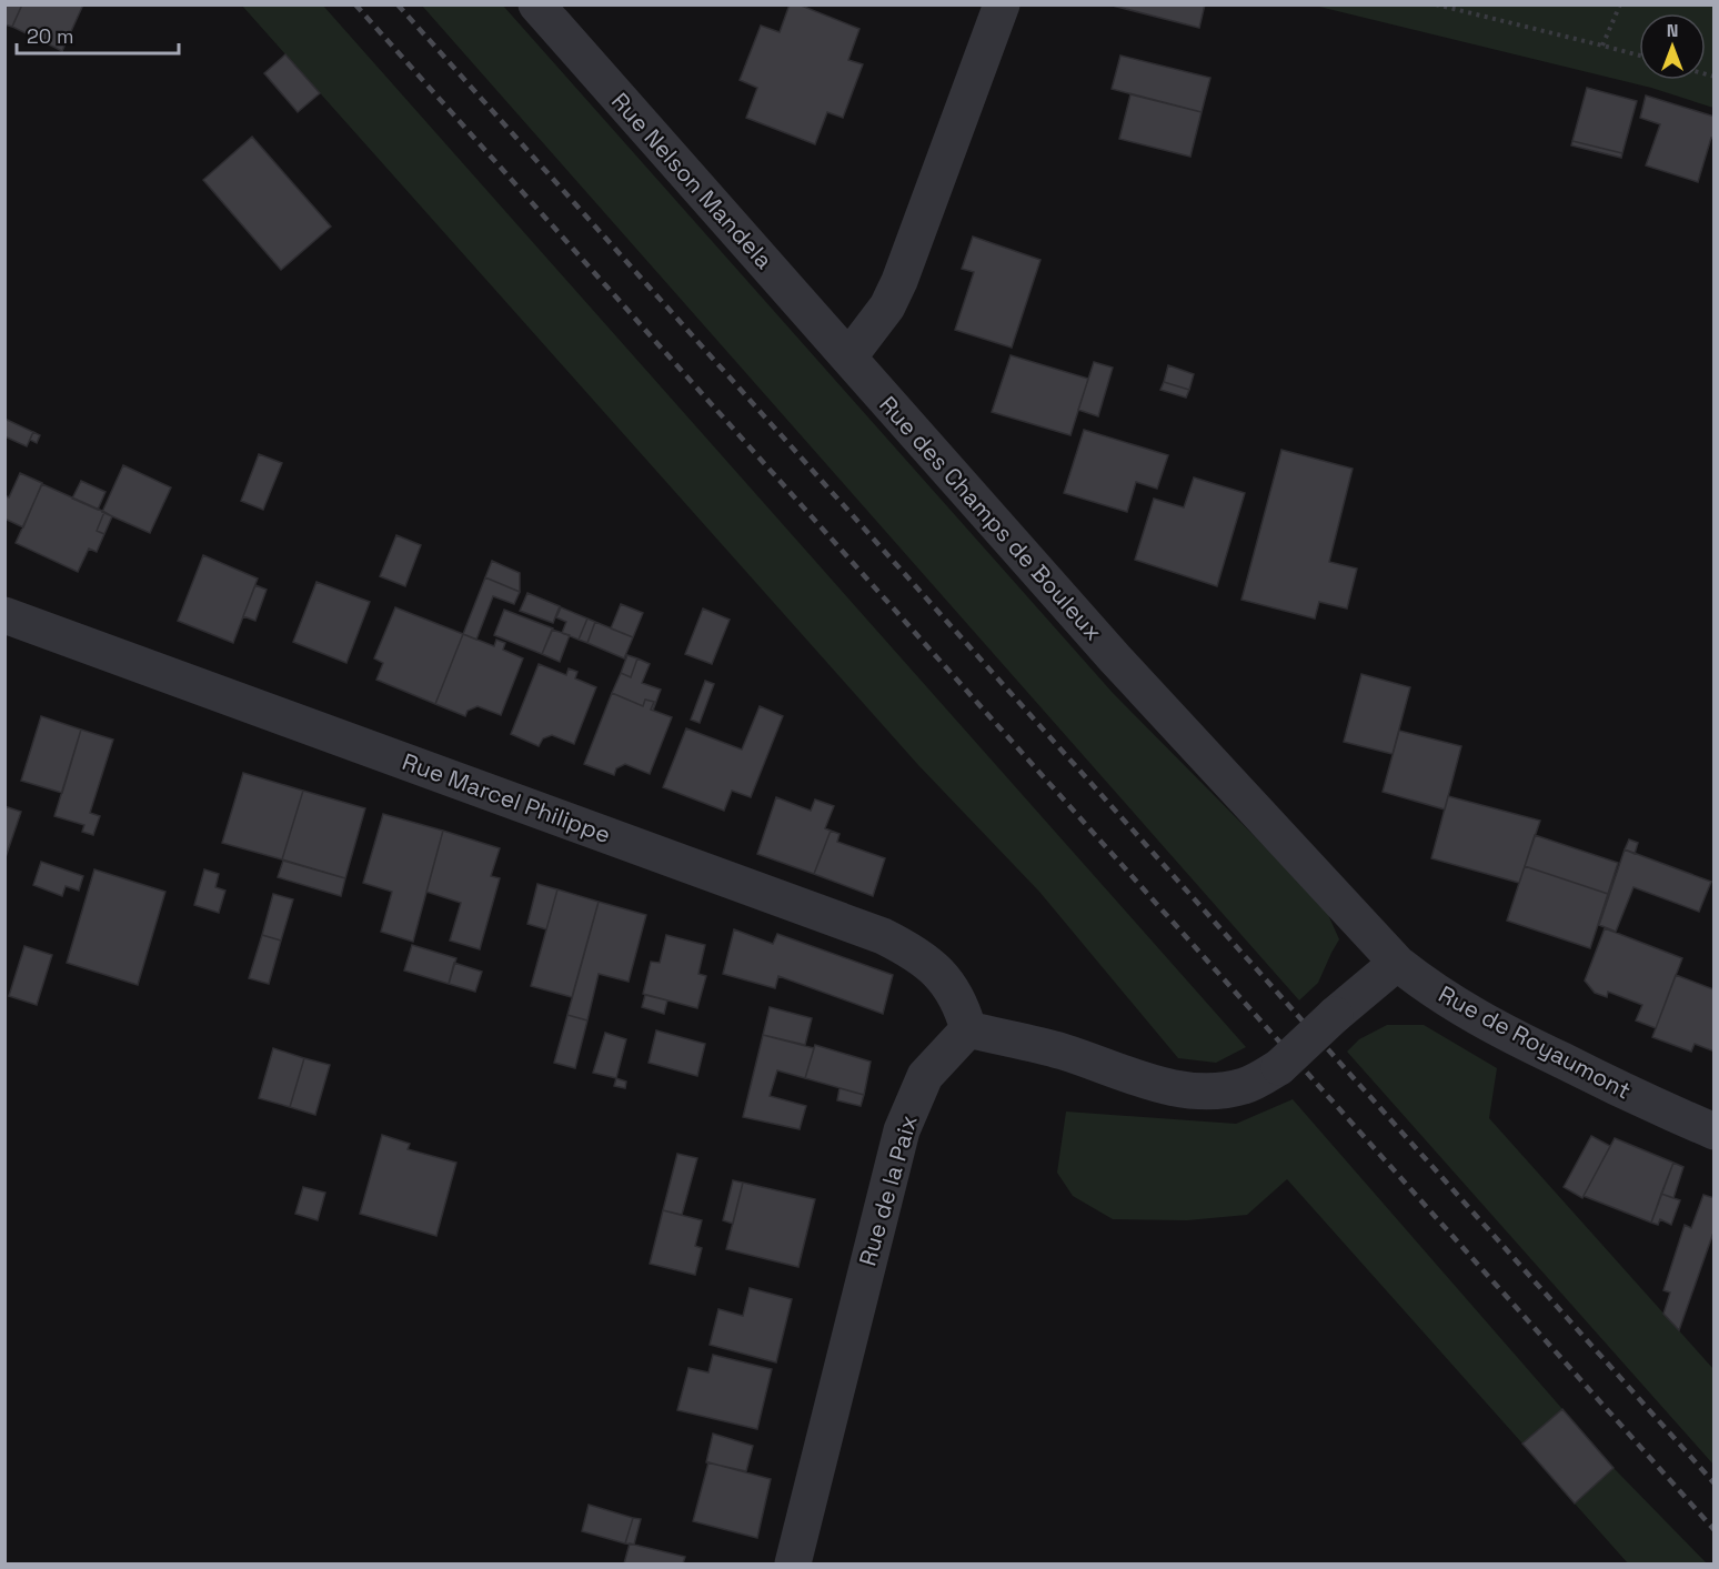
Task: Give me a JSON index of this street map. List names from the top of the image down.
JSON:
{
  "streets": {
    "street": [
      "Rue Nelson Mandela",
      "Rue des Champs de Bouleux",
      "Rue Marcel Philippe",
      "Rue de Royaumont",
      "Rue de la Paix"
    ]
  },
  "crossings": [
    ["Rue Nelson Mandela", "Rue des Champs de Bouleux"],
    ["Rue des Champs de Bouleux", "Rue de Royaumont"],
    ["Rue Marcel Philippe", "Rue de la Paix"]
  ],
  "scale_bar": "20 m",
  "north": "top"
}
